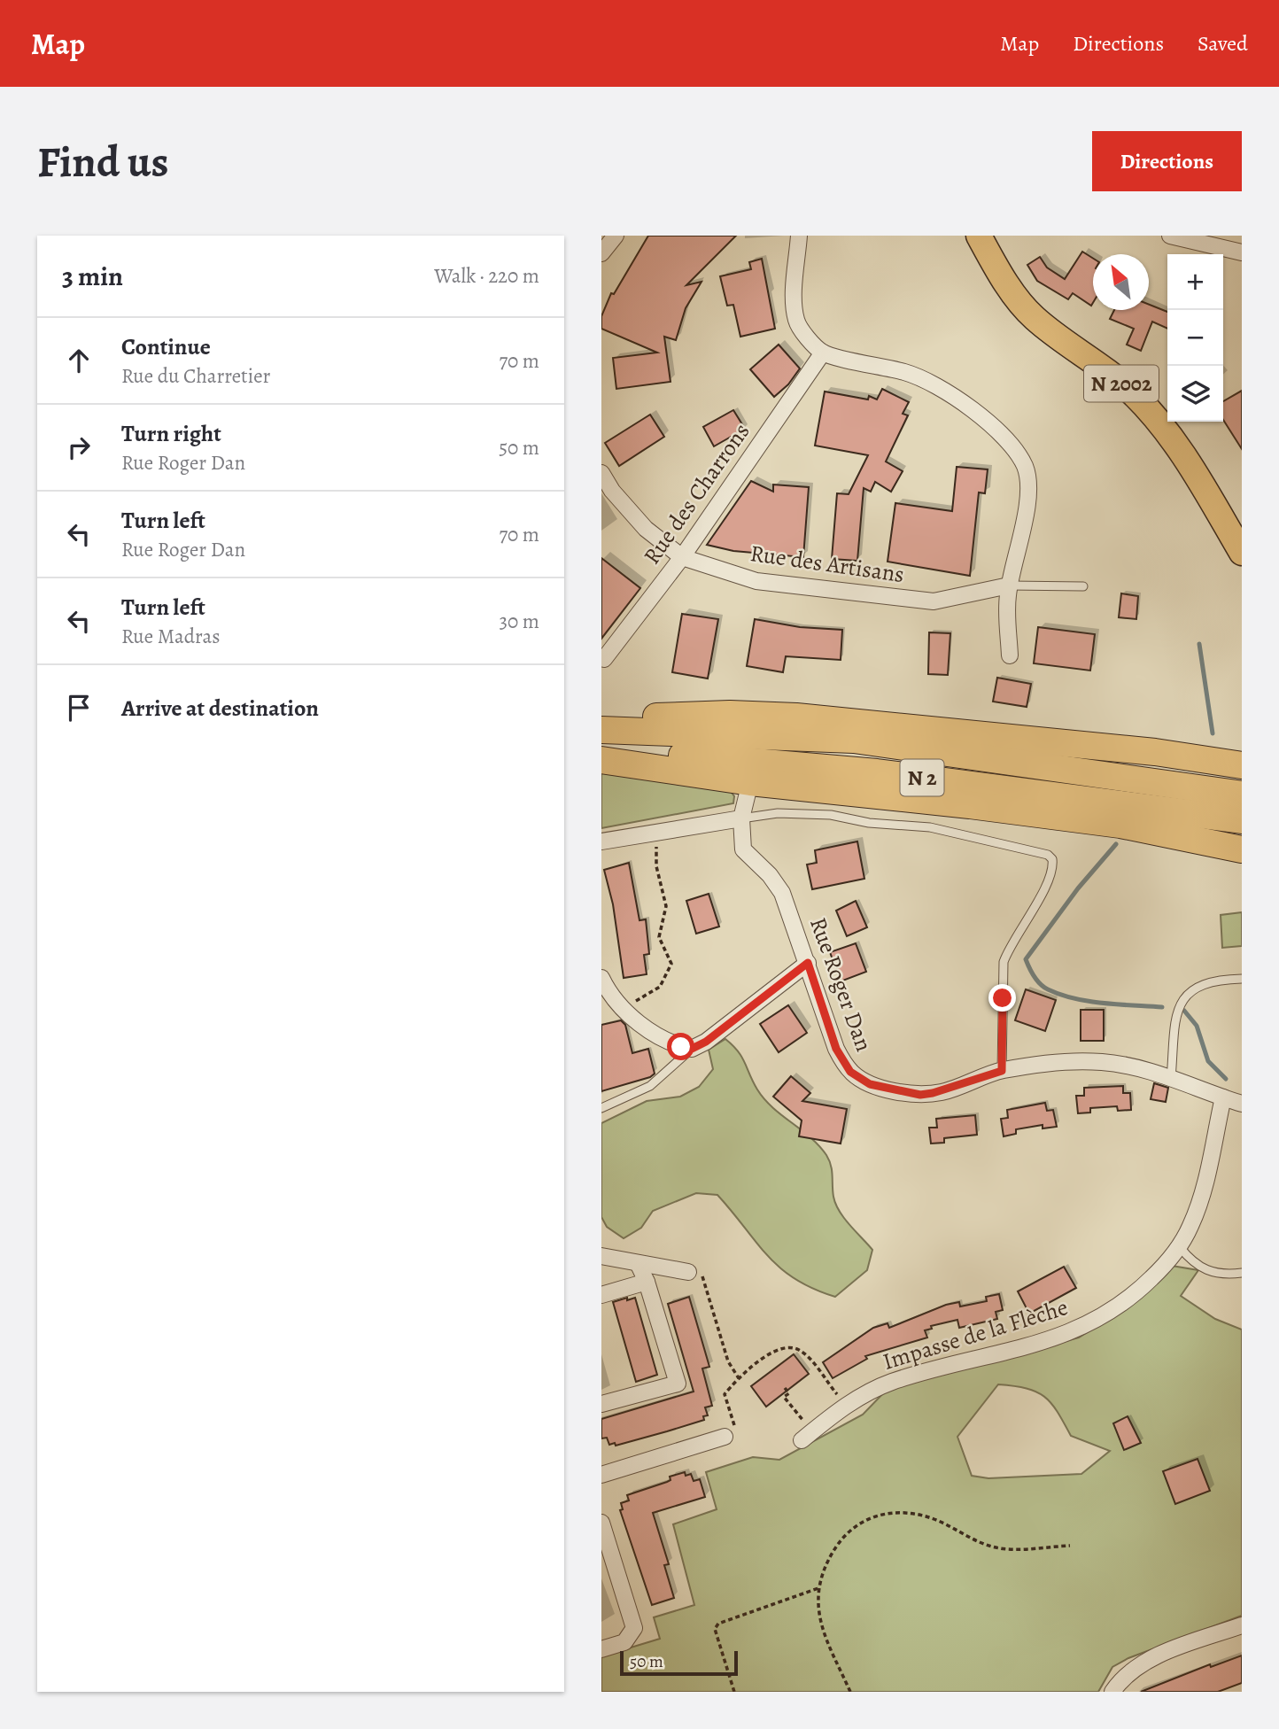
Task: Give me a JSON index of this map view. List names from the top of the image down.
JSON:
{
  "streets": {
    "highway": ["N 2"],
    "main road": ["N 2002"],
    "street": [
      "Rue des Charrons",
      "Rue des Artisans",
      "Rue Roger Dan",
      "Impasse de la Flèche"
    ]
  },
  "crossings": [
    ["Rue des Charrons", "Rue des Artisans"],
    ["Rue Roger Dan", "Impasse de la Flèche"]
  ],
  "scale_bar": "50 m",
  "north": "top left",
  "page": {
    "header": "Map",
    "nav": ["Map", "Directions", "Saved"],
    "buttons": "Directions",
    "title": "Find us",
    "heading": ["3 min", "Walk · 220 m"],
    "map_buttons": ["+", "−"],
    "list": [
      ["Continue", "Rue du Charretier", "70 m"],
      ["Turn right", "Rue Roger Dan", "50 m"],
      ["Turn left", "Rue Roger Dan", "70 m"],
      ["Turn left", "Rue Madras", "30 m"],
      "Arrive at destination"
    ],
    "scale": "50 m"
  }
}
